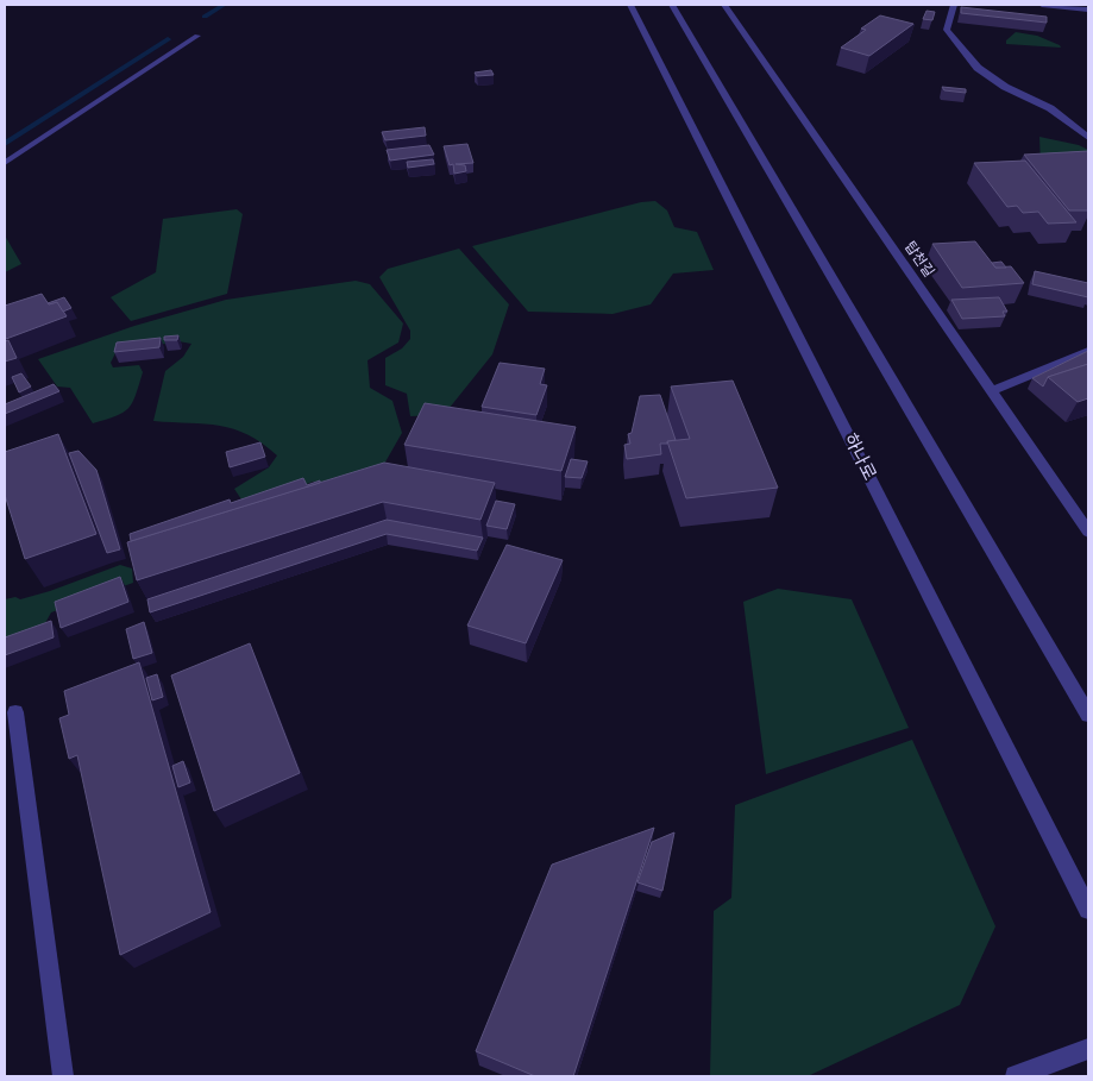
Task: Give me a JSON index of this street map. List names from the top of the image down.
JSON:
{
  "streets": {
    "street": ["탑천길", "하나로"]
  }
}
